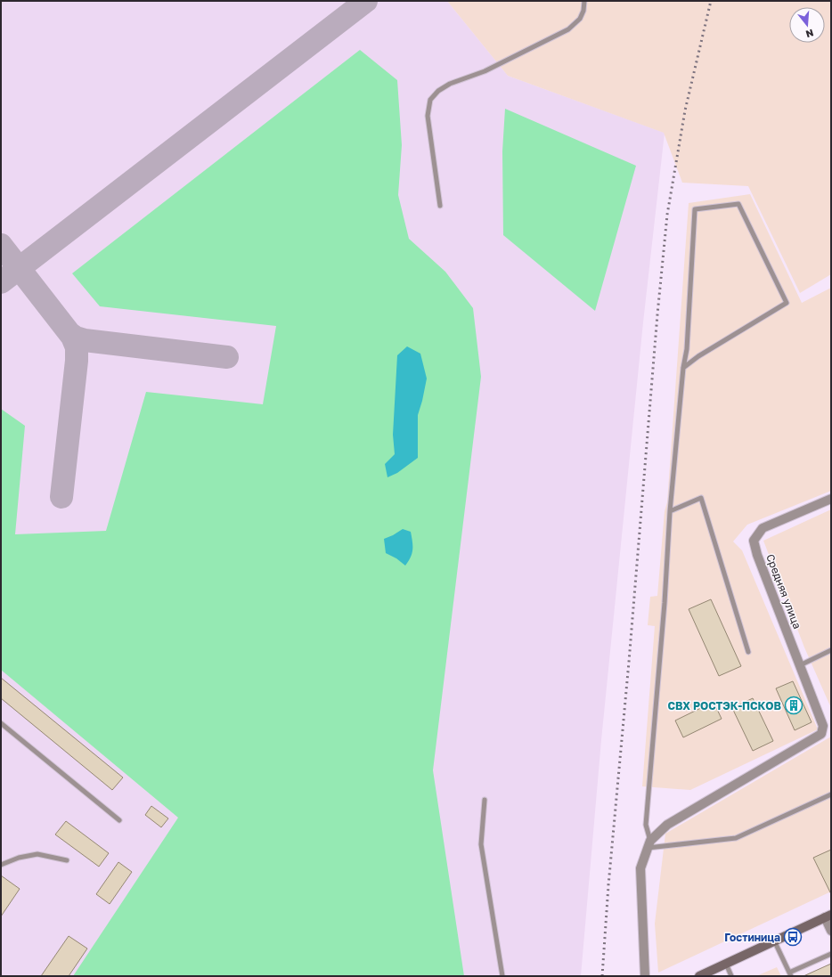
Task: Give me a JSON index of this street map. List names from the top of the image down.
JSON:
{
  "streets": {
    "street": ["Средняя улица"]
  },
  "places": {
    "building": ["СВХ РОСТЭК-ПСКОВ"],
    "bus stop": ["Гостиница"]
  },
  "north": "bottom"
}
